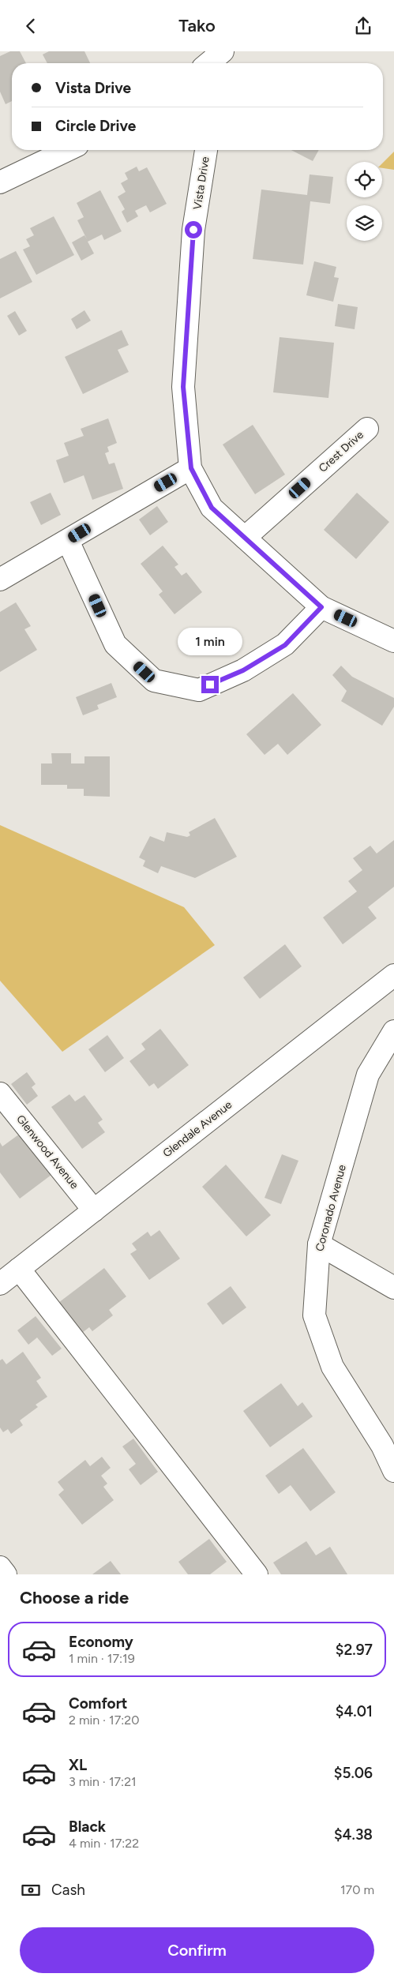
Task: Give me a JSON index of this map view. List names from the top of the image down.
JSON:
{
  "streets": {
    "street": [
      "Vista Drive",
      "Crest Drive",
      "Glendale Avenue",
      "Glenwood Avenue",
      "Coronado Avenue"
    ]
  },
  "crossings": [
    ["Vista Drive", "Crest Drive"],
    ["Glendale Avenue", "Glenwood Avenue"]
  ],
  "page": {
    "header": "Tako",
    "banner": ["Vista Drive", "Circle Drive"],
    "bubble": "1 min",
    "heading": "Choose a ride",
    "list": [
      {
        "name": "Economy",
        "note": "1 min · 17:19",
        "value": "$2.97"
      },
      {
        "name": "Comfort",
        "note": "2 min · 17:20",
        "value": "$4.01"
      },
      {
        "name": "XL",
        "note": "3 min · 17:21",
        "value": "$5.06"
      },
      {
        "name": "Black",
        "note": "4 min · 17:22",
        "value": "$4.38"
      }
    ],
    "pay": ["Cash", "170 m"],
    "buttons": "Confirm"
  }
}
